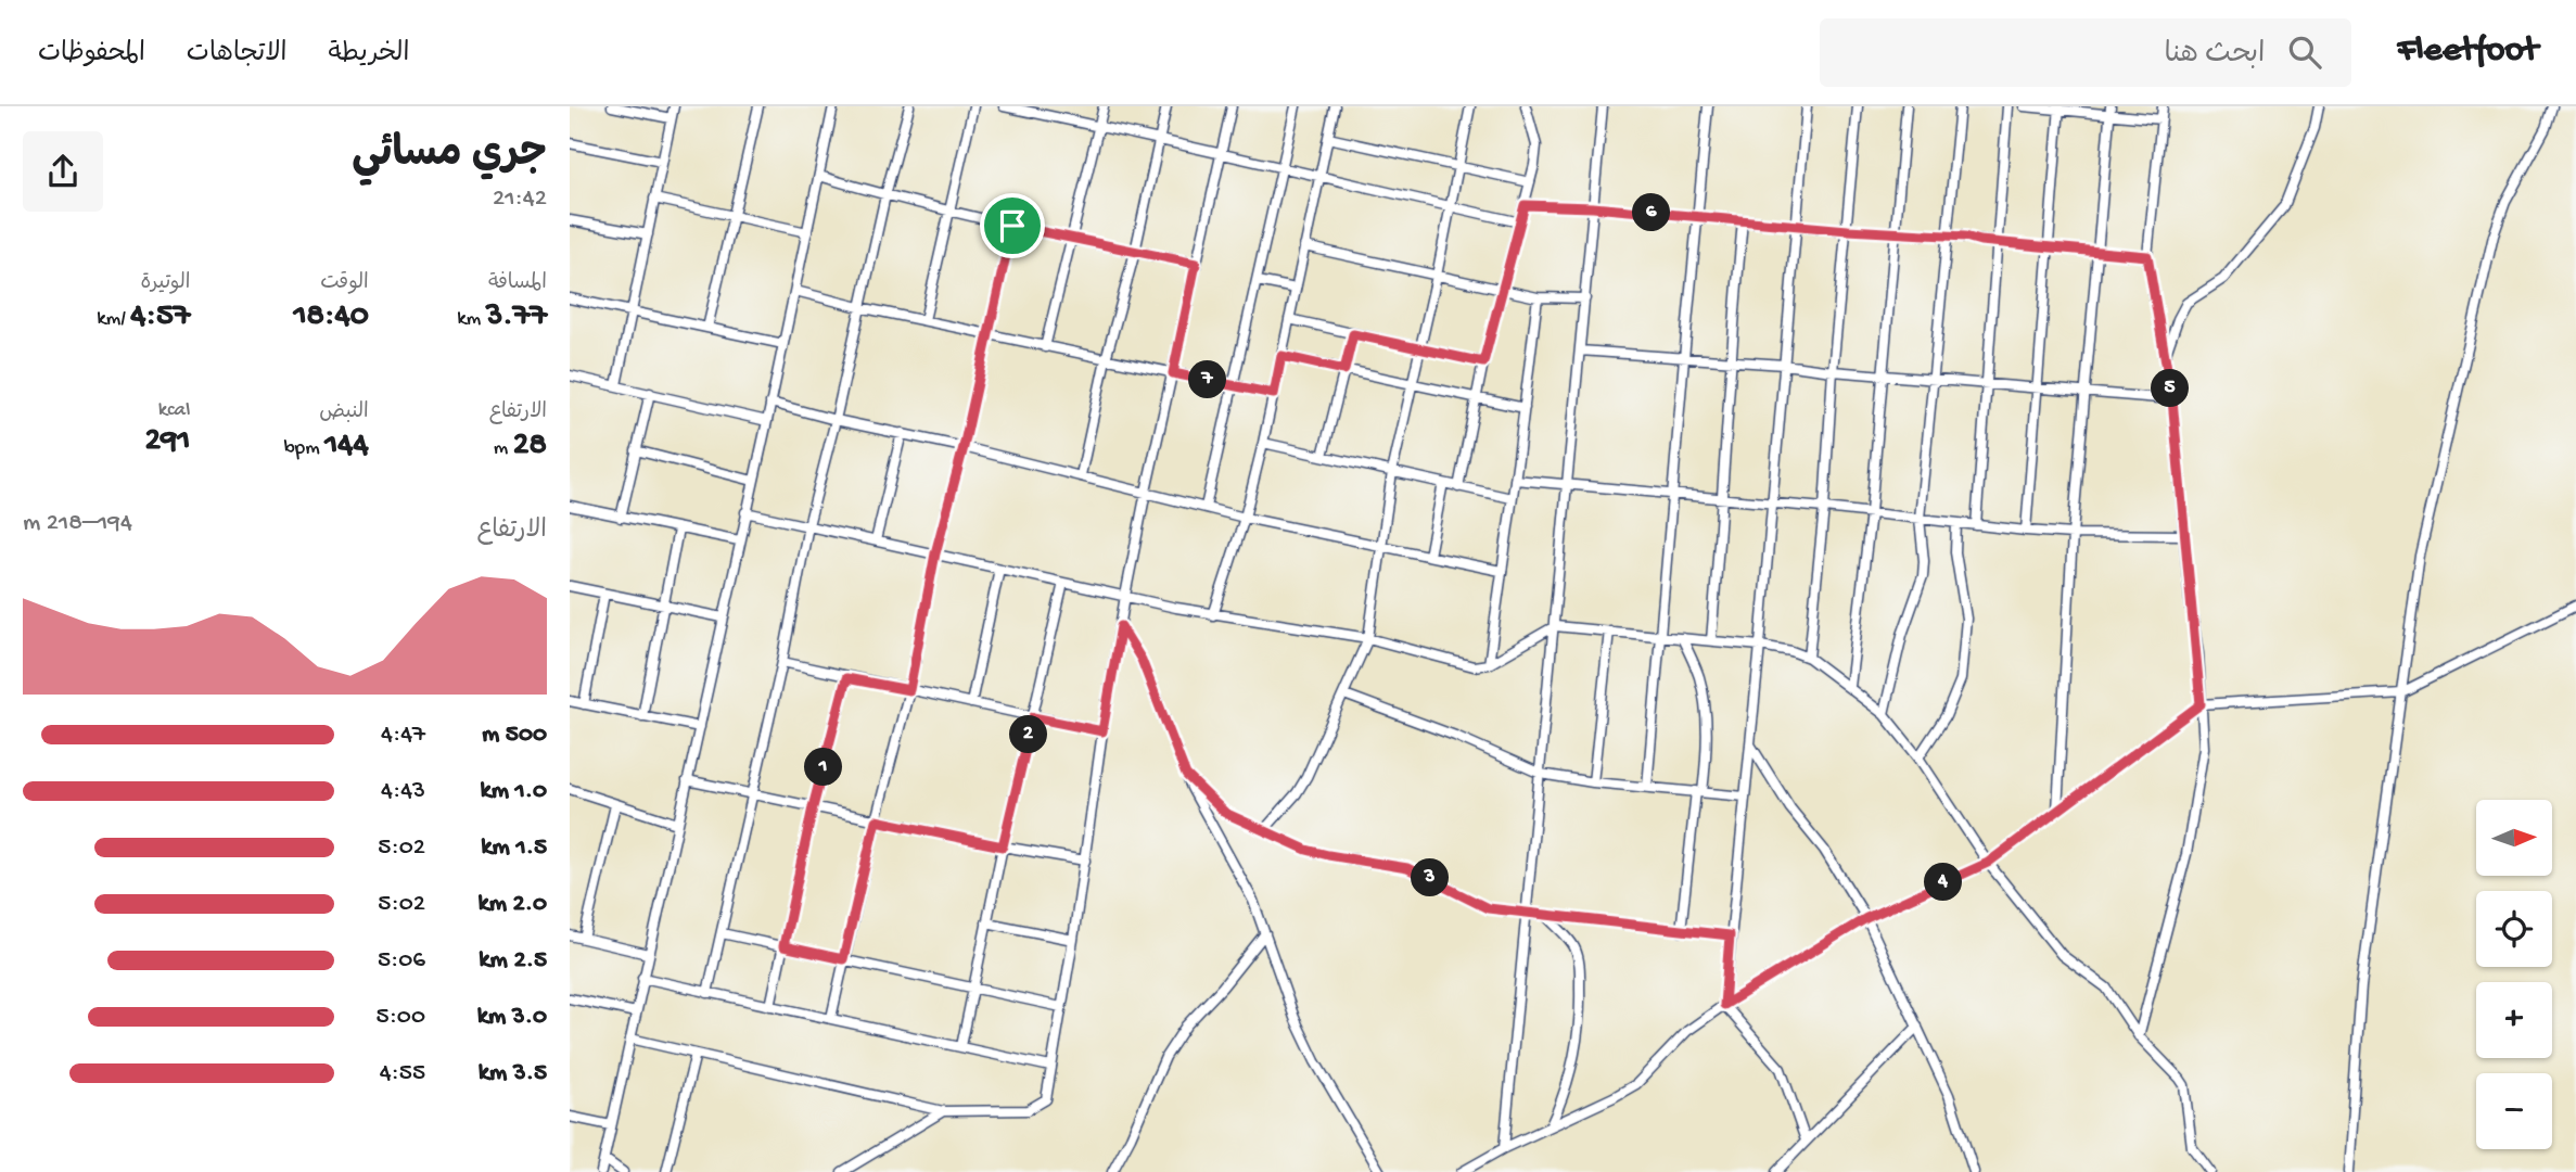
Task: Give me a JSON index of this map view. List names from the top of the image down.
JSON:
{
  "north": "right",
  "page": {
    "header": "Fleetfoot",
    "search": "ابحث هنا",
    "nav": ["الخريطة", "الاتجاهات", "المحفوظات"],
    "heading": ["جري مسائي", "21:42"],
    "pins": [
      "6",
      "7",
      "5",
      "2",
      "1",
      "3",
      "4"
    ],
    "stats": [
      ["المسافة", "3.77 km"],
      ["الوقت", "18:40"],
      ["الوتيرة", "4:57 /km"],
      ["الارتفاع", "28 m"],
      ["النبض", "144 bpm"],
      ["kcal", "291"]
    ],
    "chart": ["الارتفاع", "194–218 m"],
    "list": [
      {
        "name": "500 m",
        "note": "4:47"
      },
      {
        "name": "1.0 km",
        "note": "4:43"
      },
      {
        "name": "1.5 km",
        "note": "5:02"
      },
      {
        "name": "2.0 km",
        "note": "5:02"
      },
      {
        "name": "2.5 km",
        "note": "5:06"
      },
      {
        "name": "3.0 km",
        "note": "5:00"
      },
      {
        "name": "3.5 km",
        "note": "4:55"
      }
    ],
    "map_buttons": ["+", "−"]
  }
}
